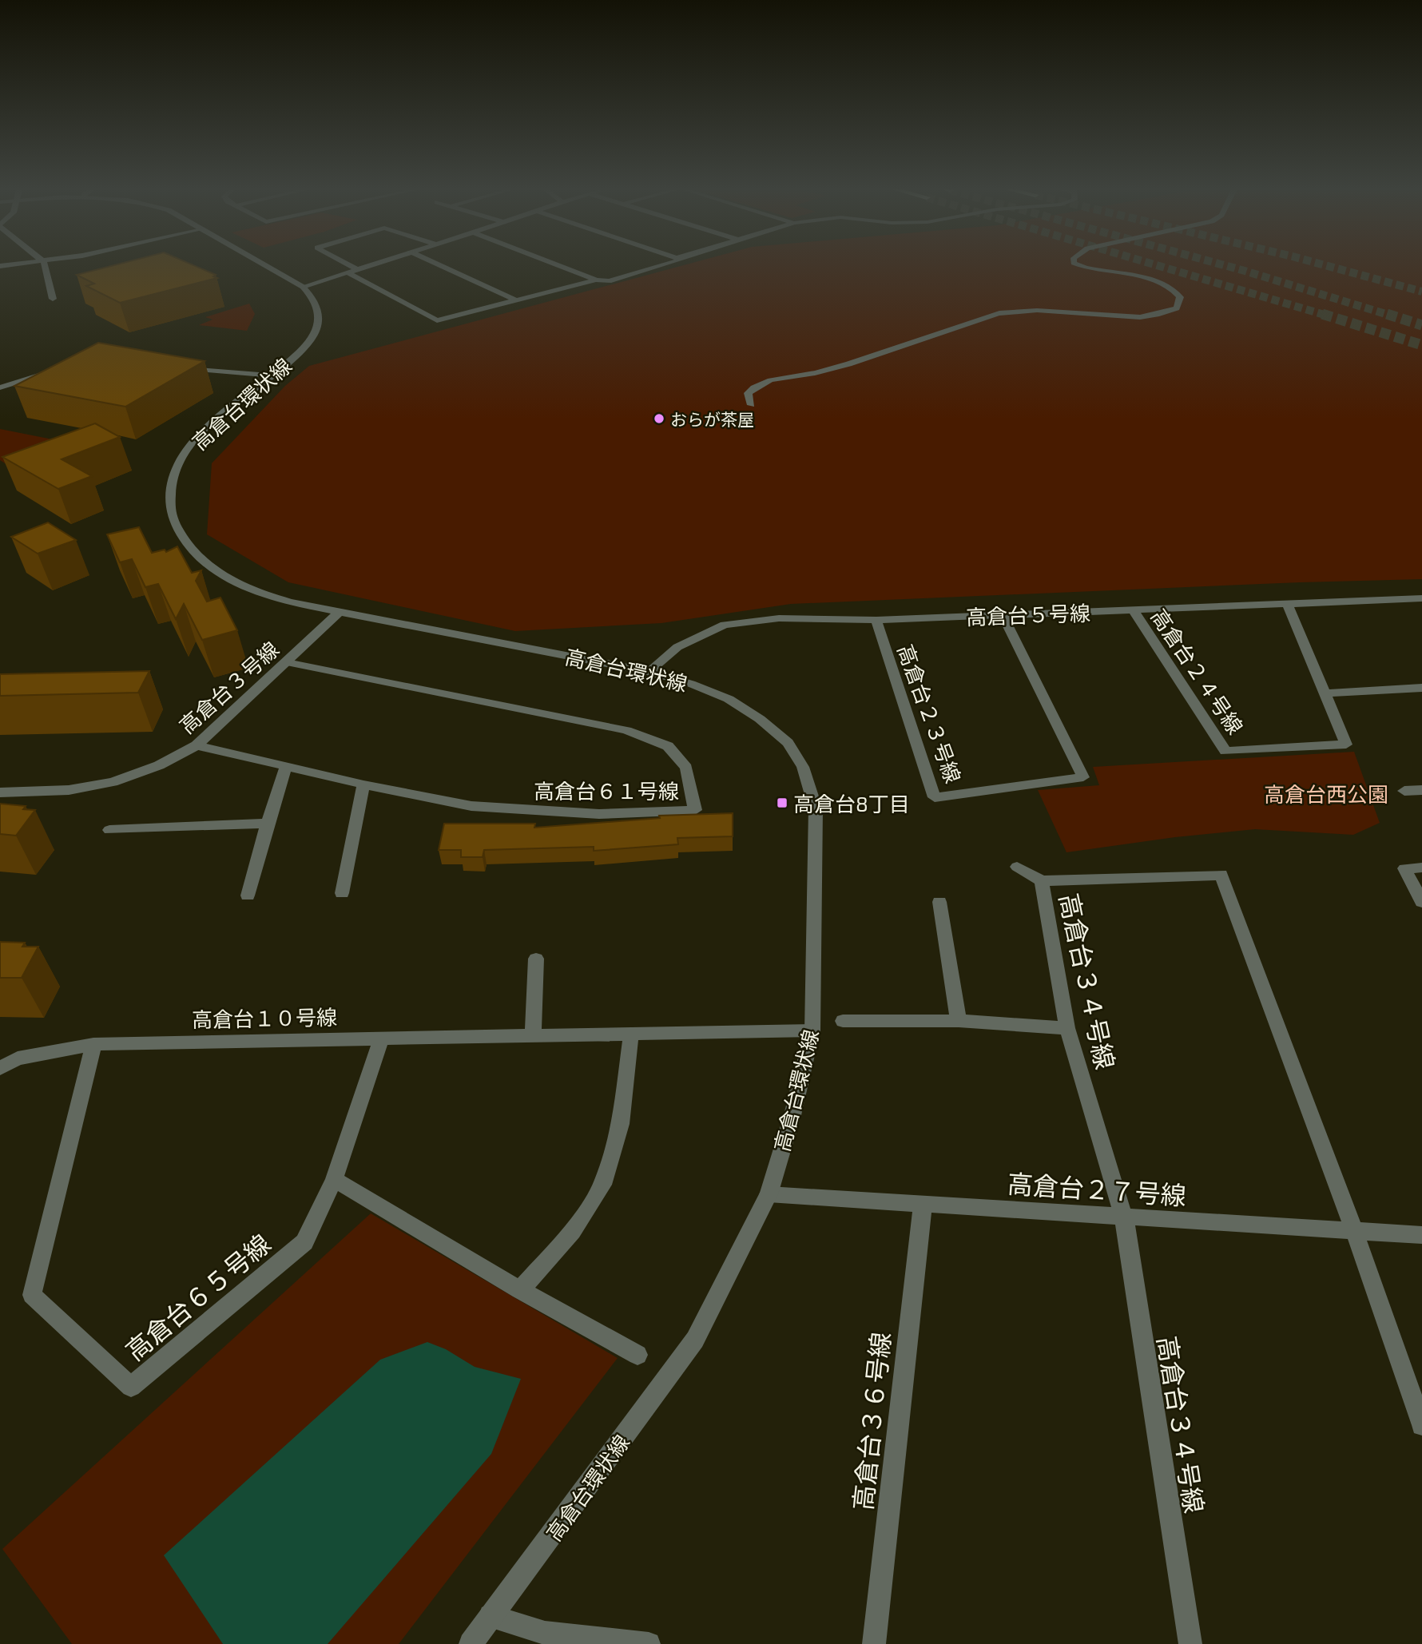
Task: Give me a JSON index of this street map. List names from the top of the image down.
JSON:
{
  "streets": {
    "street": [
      "高倉台環状線",
      "高倉台５号線",
      "高倉台２４号線",
      "高倉台３号線",
      "高倉台２３号線",
      "高倉台６１号線",
      "高倉台３４号線",
      "高倉台１０号線",
      "高倉台２７号線",
      "高倉台６５号線",
      "高倉台３６号線"
    ]
  },
  "crossings": [
    ["高倉台環状線", "高倉台５号線"],
    ["高倉台環状線", "高倉台３号線"],
    ["高倉台環状線", "高倉台１０号線"],
    ["高倉台環状線", "高倉台２７号線"],
    ["高倉台５号線", "高倉台２４号線"],
    ["高倉台５号線", "高倉台２３号線"],
    ["高倉台３号線", "高倉台６１号線"],
    ["高倉台３４号線", "高倉台２７号線"],
    ["高倉台１０号線", "高倉台６５号線"],
    ["高倉台２７号線", "高倉台３６号線"]
  ],
  "parks": ["高倉台西公園"],
  "places": {
    "other": ["おらが茶屋"],
    "transit": ["高倉台8丁目"]
  }
}
